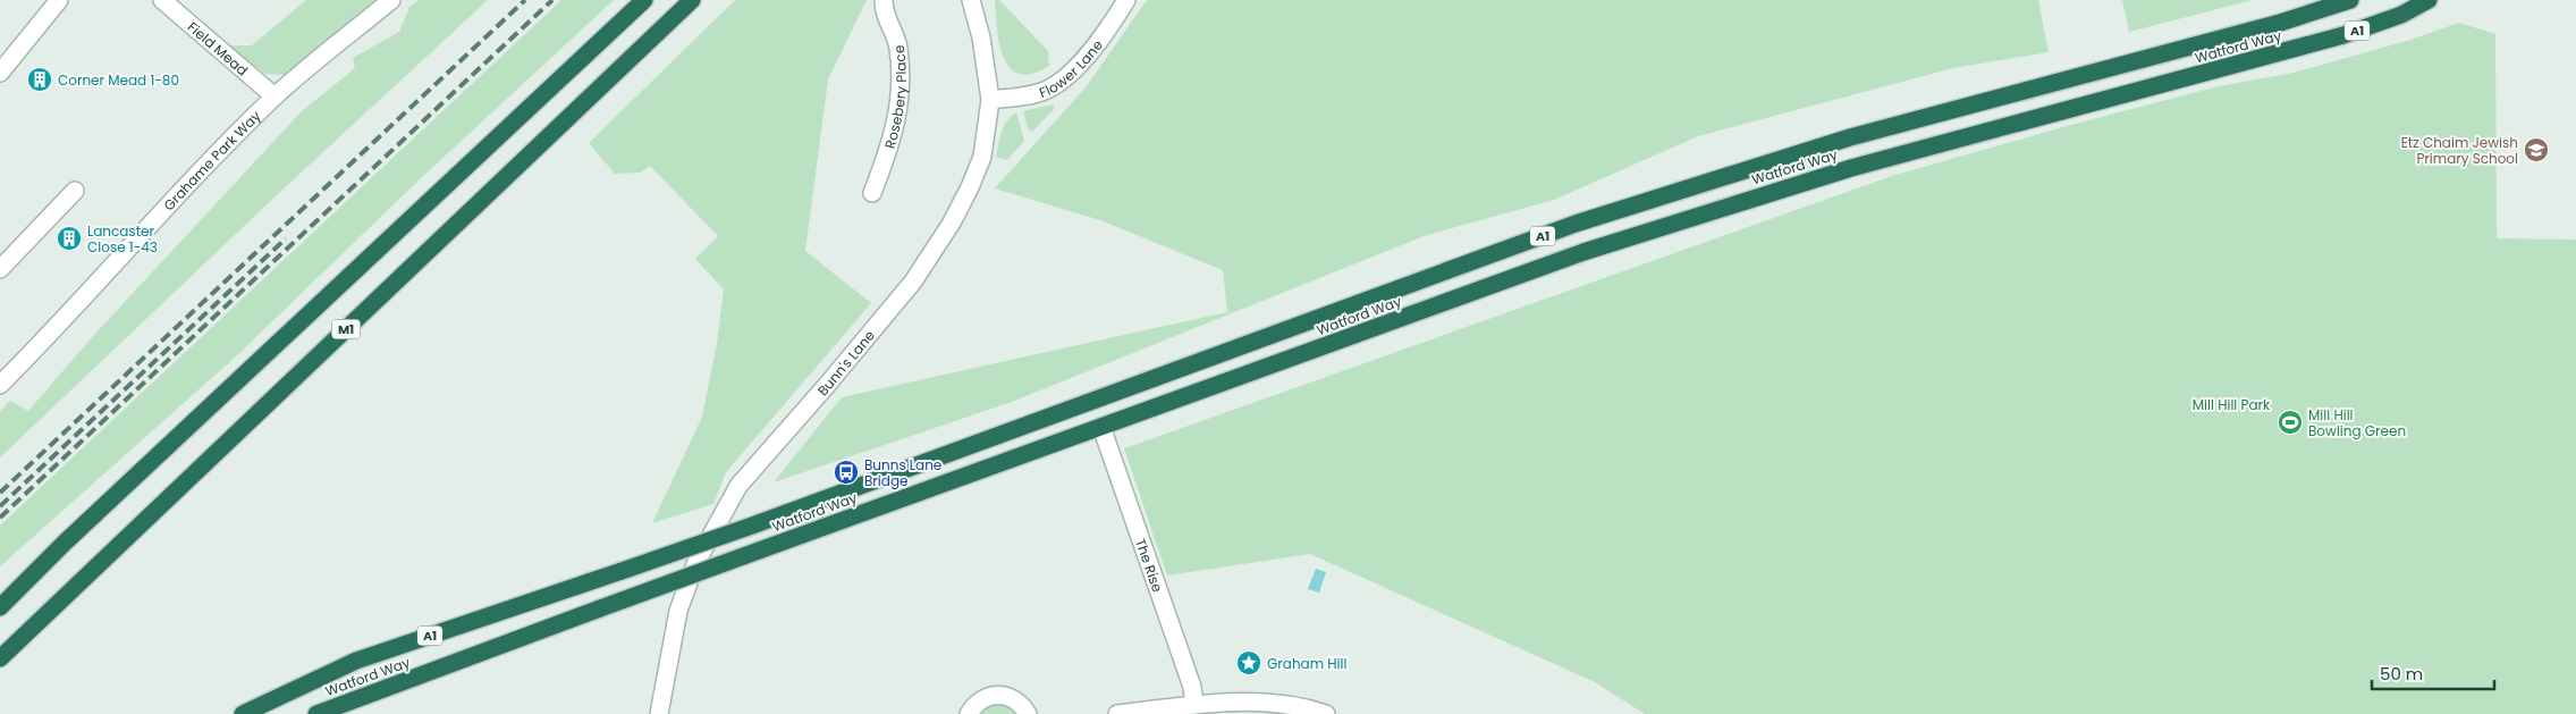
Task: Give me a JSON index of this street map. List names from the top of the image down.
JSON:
{
  "streets": {
    "highway": ["A1", "Watford Way", "M1"],
    "street": [
      "Field Mead",
      "Flower Lane",
      "Rosebery Place",
      "Grahame Park Way",
      "Bunn's Lane",
      "The Rise"
    ]
  },
  "crossings": [
    ["Watford Way", "The Rise"],
    ["Field Mead", "Grahame Park Way"],
    ["Flower Lane", "Bunn's Lane"]
  ],
  "parks": ["Mill Hill Park"],
  "places": {
    "building": ["Corner Mead 1-80", "Lancaster Close 1-43"],
    "school or university": ["Etz Chaim Jewish Primary School"],
    "sports": ["Mill Hill Bowling Green"],
    "bus stop": ["Bunns Lane Bridge"],
    "place": ["Graham Hill"]
  },
  "scale_bar": "50 m"
}
